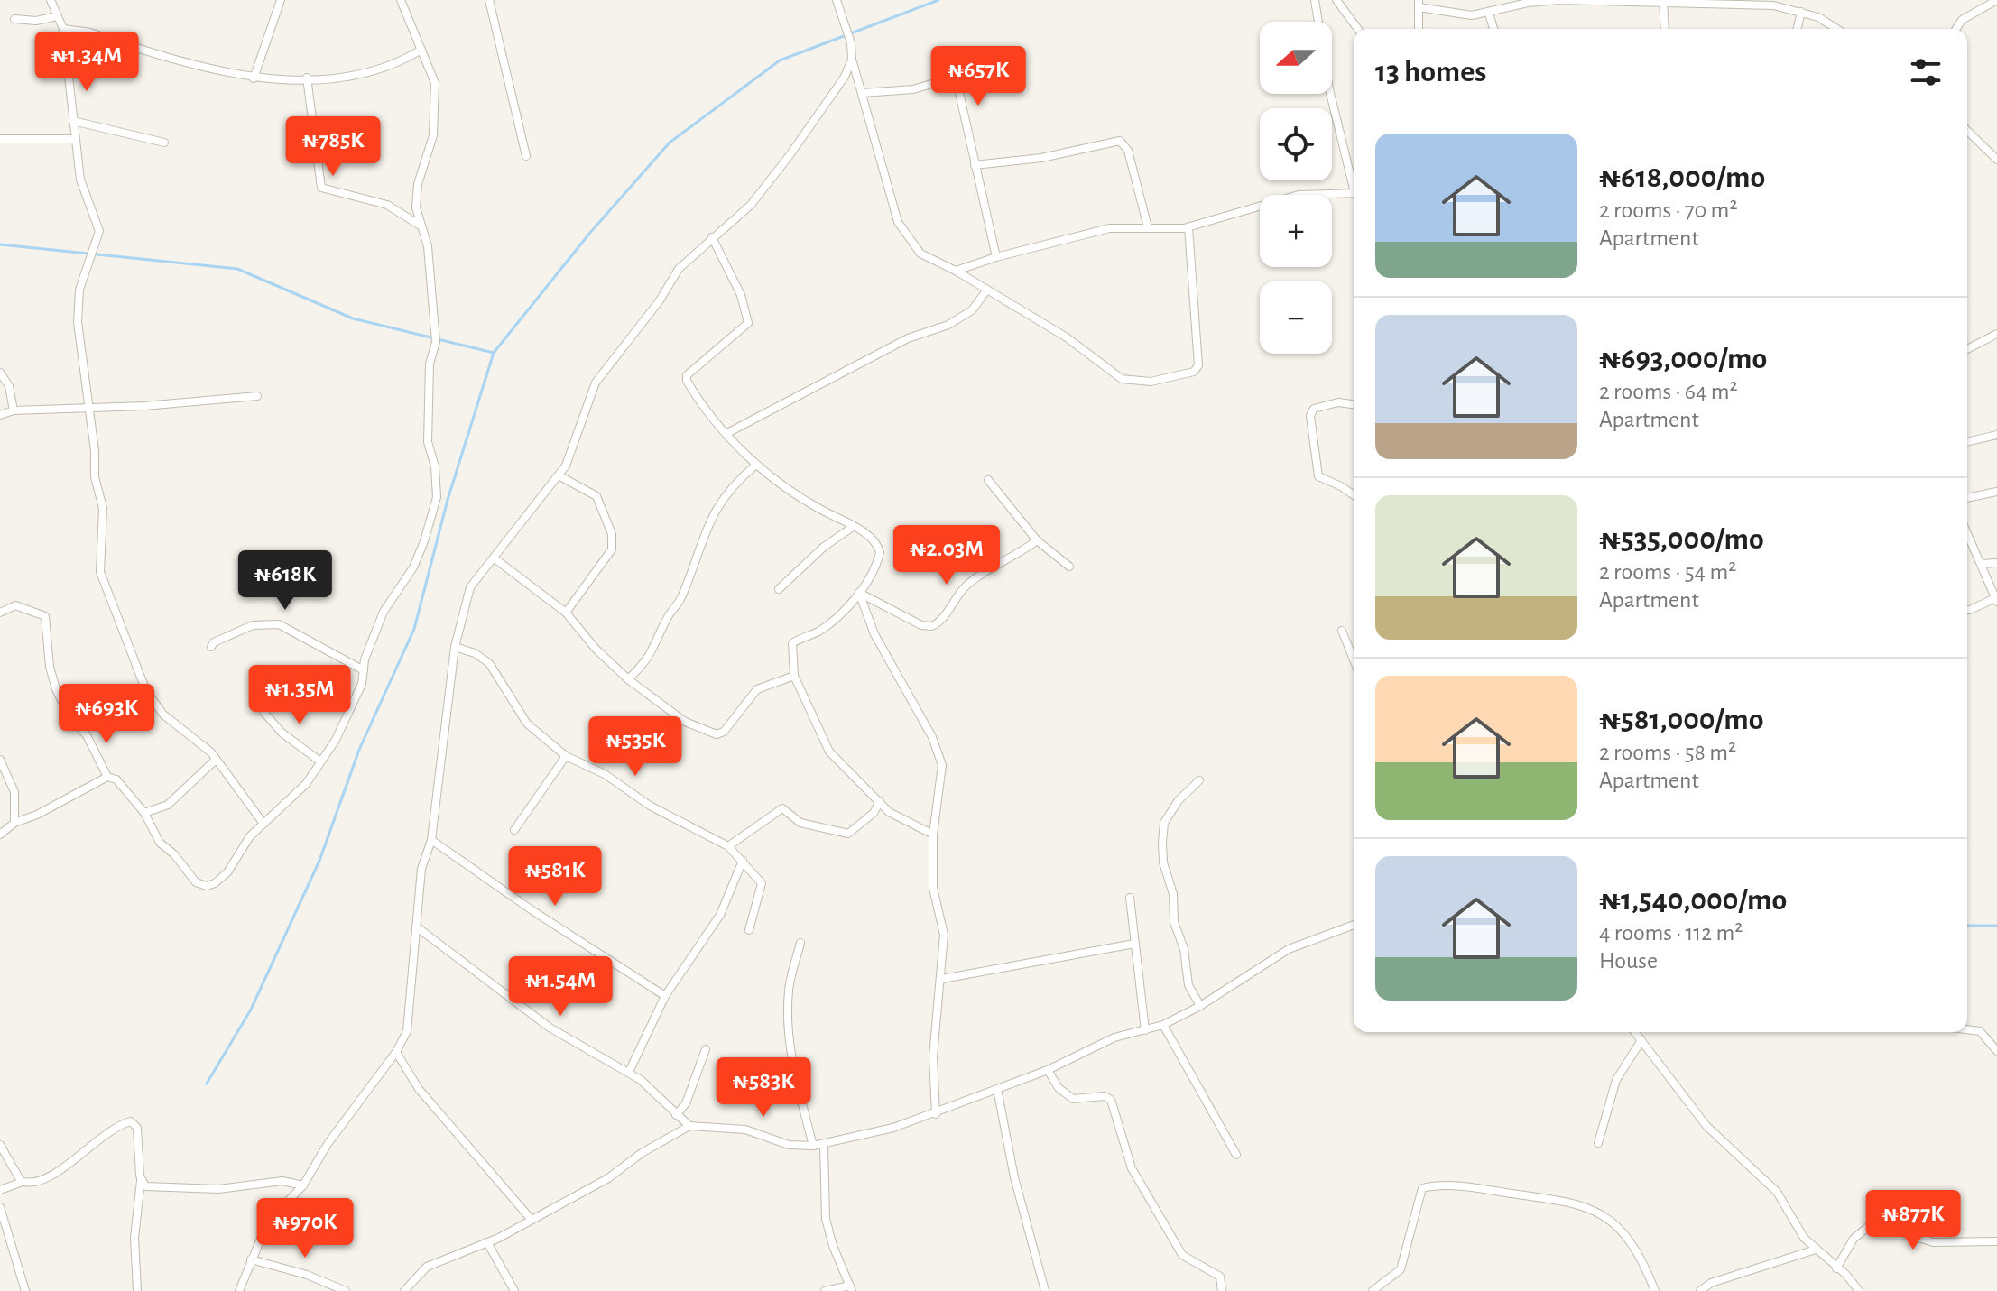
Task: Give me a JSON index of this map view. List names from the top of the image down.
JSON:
{
  "north": "left",
  "page": {
    "map_buttons": ["+", "−"],
    "heading": "13 homes",
    "price": [
      "₦1.34M",
      "₦657K",
      "₦785K",
      "₦2.03M",
      "₦618K",
      "₦1.35M",
      "₦693K",
      "₦535K",
      "₦581K",
      "₦1.54M",
      "₦583K",
      "₦877K",
      "₦970K"
    ],
    "list": [
      {
        "name": "₦618,000/mo",
        "note": "2 rooms · 70 m² · Apartment"
      },
      {
        "name": "₦693,000/mo",
        "note": "2 rooms · 64 m² · Apartment"
      },
      {
        "name": "₦535,000/mo",
        "note": "2 rooms · 54 m² · Apartment"
      },
      {
        "name": "₦581,000/mo",
        "note": "2 rooms · 58 m² · Apartment"
      },
      {
        "name": "₦1,540,000/mo",
        "note": "4 rooms · 112 m² · House"
      }
    ]
  }
}
